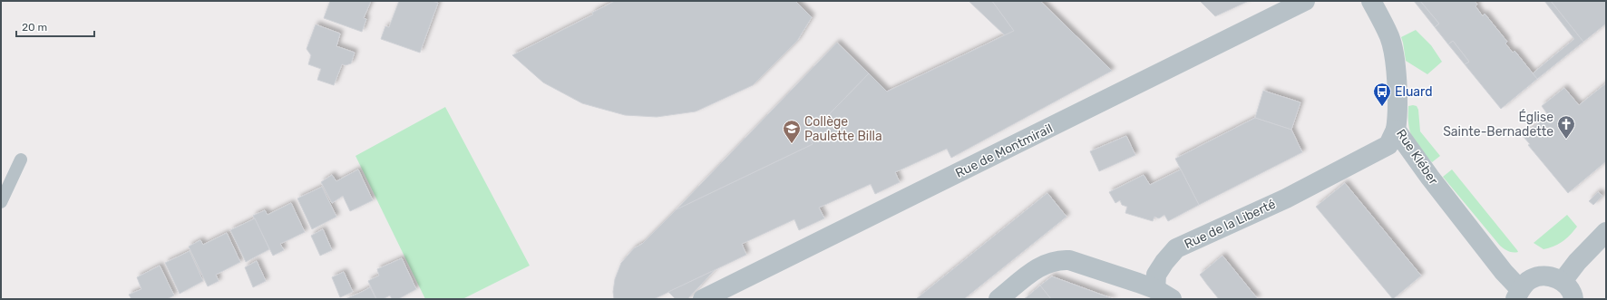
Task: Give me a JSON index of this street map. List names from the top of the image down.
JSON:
{
  "streets": {
    "street": ["Rue de Montmirail", "Rue Kléber", "Rue de la Liberté"]
  },
  "crossings": [
    ["Rue Kléber", "Rue de la Liberté"]
  ],
  "places": {
    "bus stop": ["Eluard"],
    "church": ["Église Sainte-Bernadette"],
    "school or university": ["Collège Paulette Billa"]
  },
  "scale_bar": "20 m"
}
